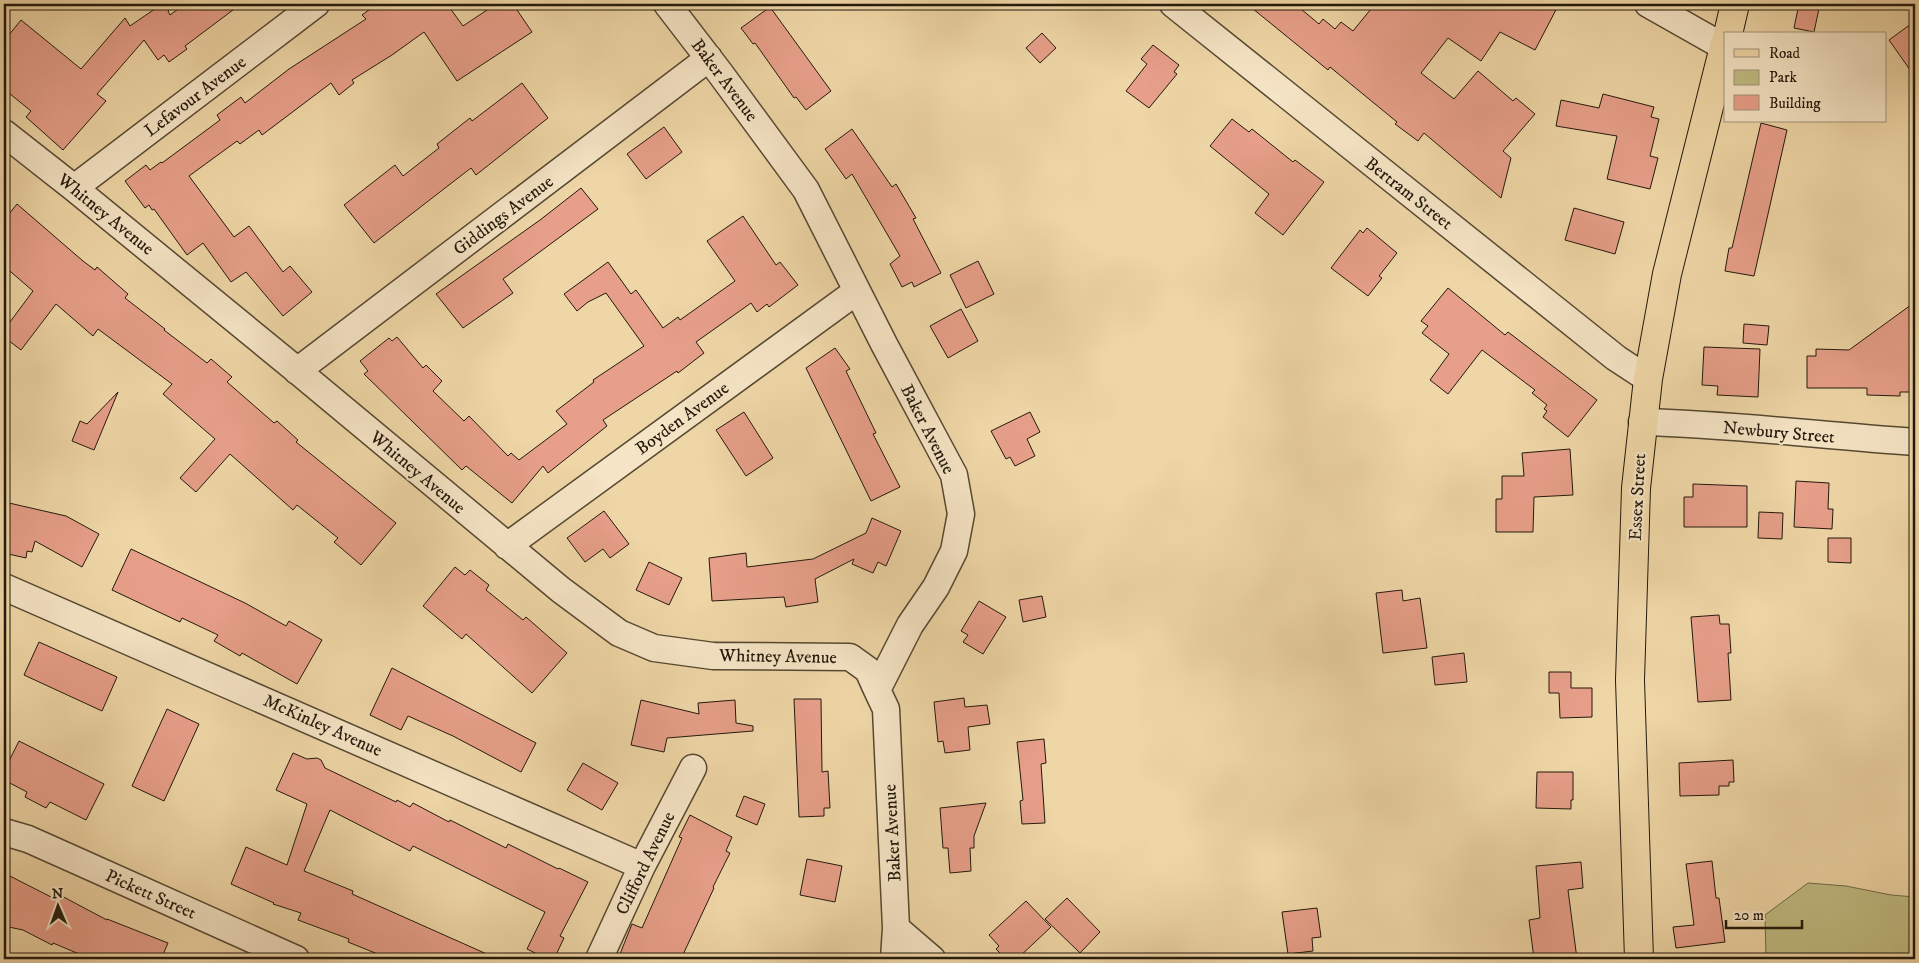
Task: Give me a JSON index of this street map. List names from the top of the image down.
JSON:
{
  "streets": {
    "main road": ["Essex Street"],
    "street": [
      "Baker Avenue",
      "Lefavour Avenue",
      "Bertram Street",
      "Whitney Avenue",
      "Giddings Avenue",
      "Boyden Avenue",
      "Newbury Street",
      "McKinley Avenue",
      "Clifford Avenue",
      "Pickett Street"
    ]
  },
  "crossings": [
    ["Baker Avenue", "Whitney Avenue"],
    ["Baker Avenue", "Giddings Avenue"],
    ["Baker Avenue", "Boyden Avenue"],
    ["Lefavour Avenue", "Whitney Avenue"],
    ["Bertram Street", "Essex Street"],
    ["Whitney Avenue", "Giddings Avenue"],
    ["Whitney Avenue", "Boyden Avenue"],
    ["Newbury Street", "Essex Street"],
    ["McKinley Avenue", "Clifford Avenue"]
  ],
  "legend": ["Road", "Park", "Building"],
  "scale_bar": "20 m",
  "north": "top"
}
